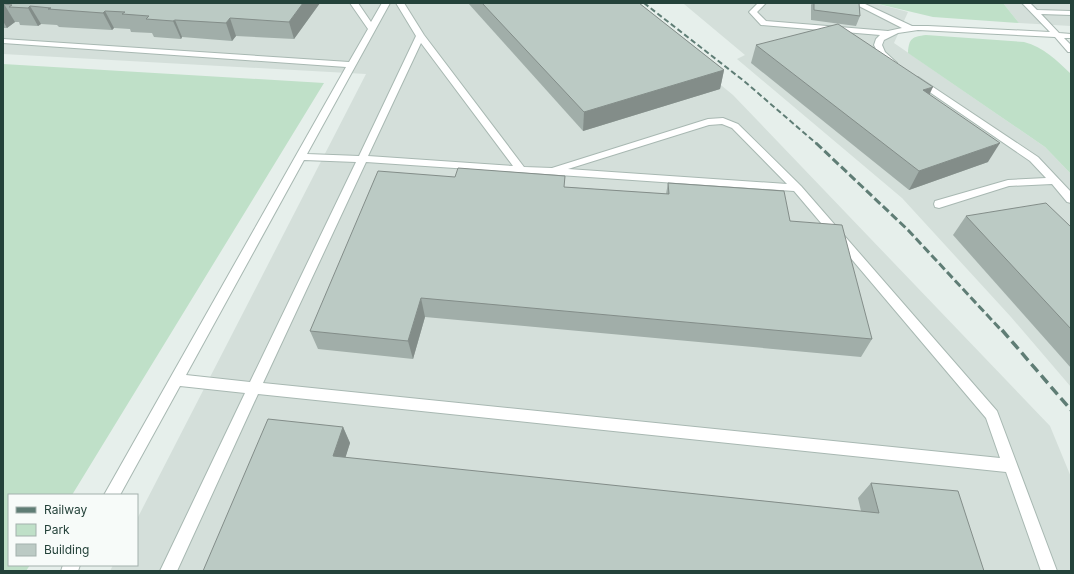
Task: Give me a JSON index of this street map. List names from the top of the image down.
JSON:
{
  "legend": ["Railway", "Park", "Building"]
}
